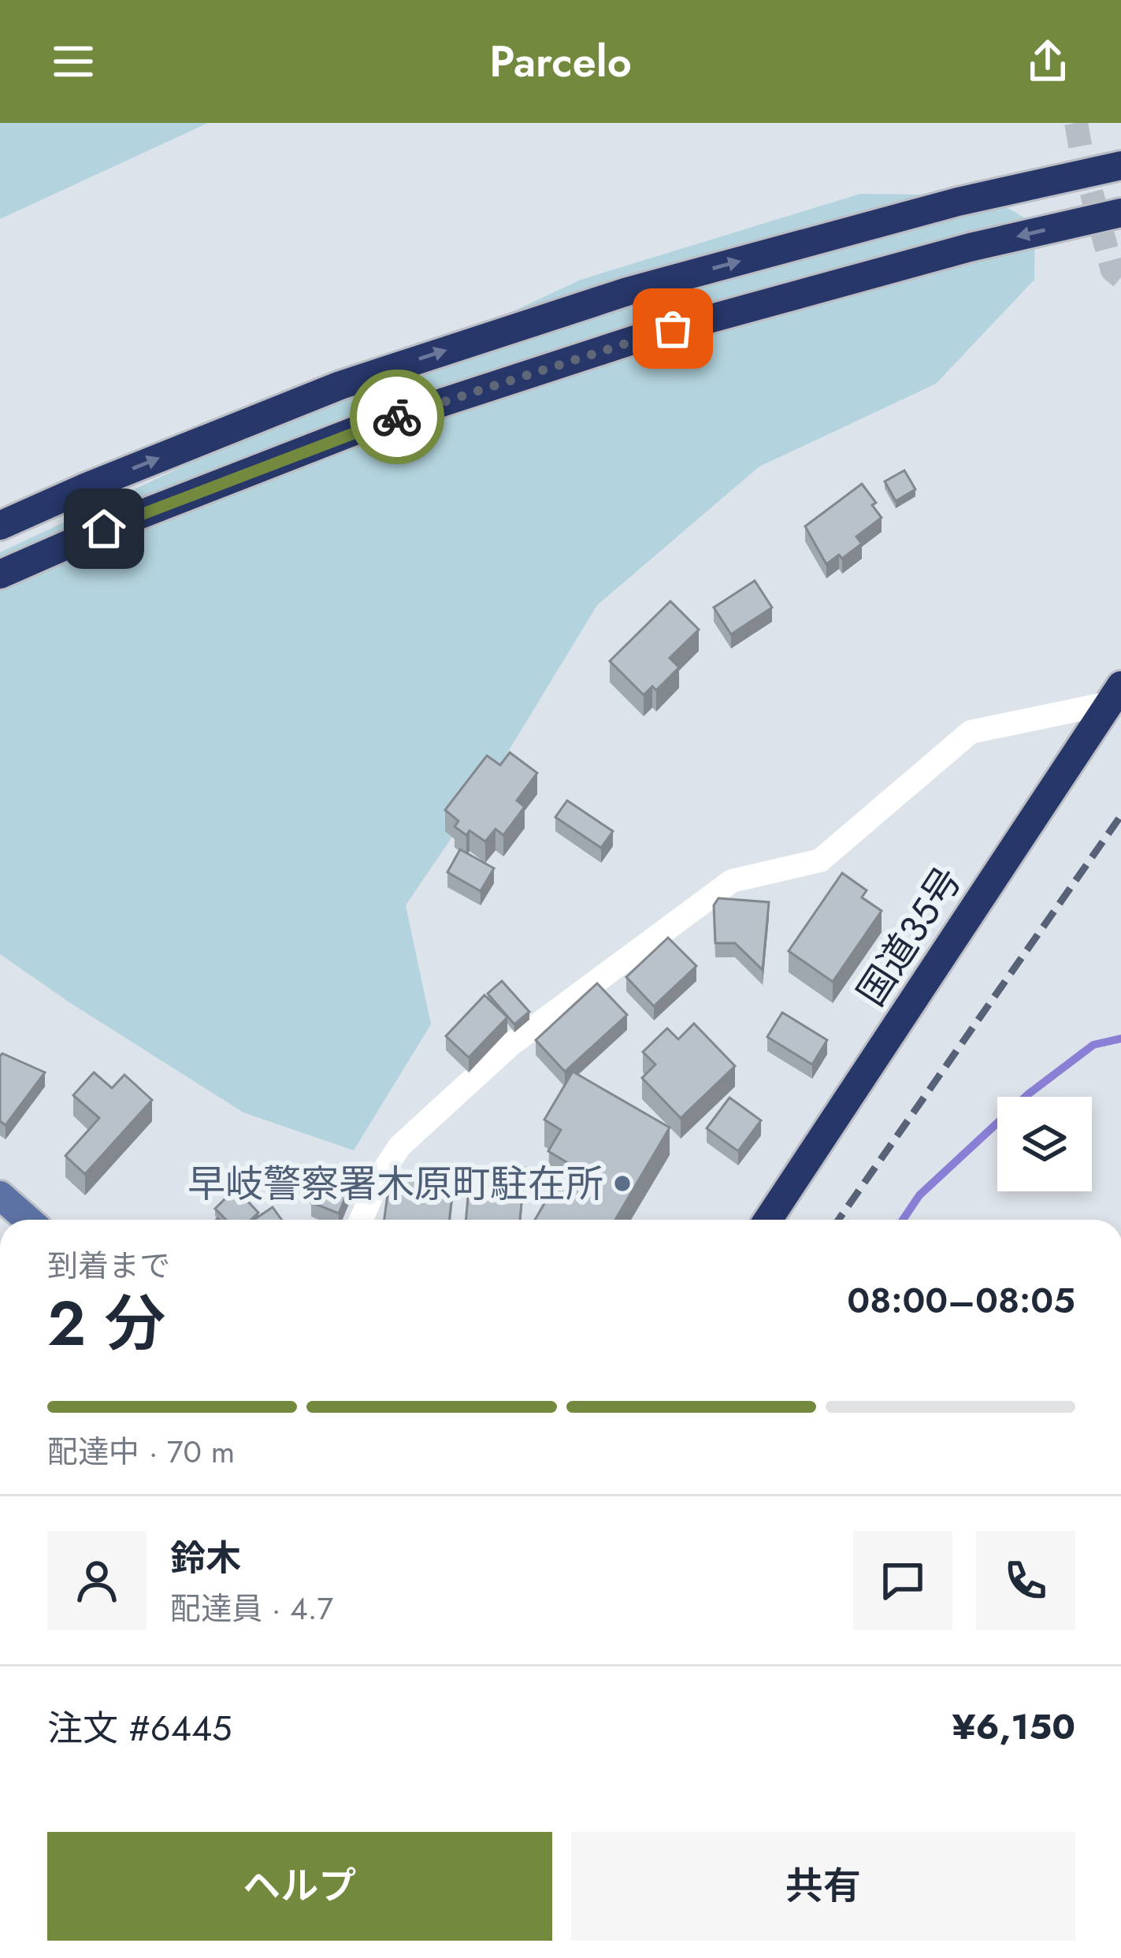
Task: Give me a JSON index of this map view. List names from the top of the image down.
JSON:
{
  "streets": {
    "highway": ["国道35号"]
  },
  "places": ["早岐警察署木原町駐在所"],
  "page": {
    "header": "Parcelo",
    "heading": ["2 分", "到着まで", "08:00–08:05"],
    "panel": [
      "鈴木",
      "配達員 · 4.7",
      "注文 #6445",
      "¥6,150"
    ],
    "bar": "配達中 · 70 m",
    "buttons": ["ヘルプ", "共有"]
  }
}
